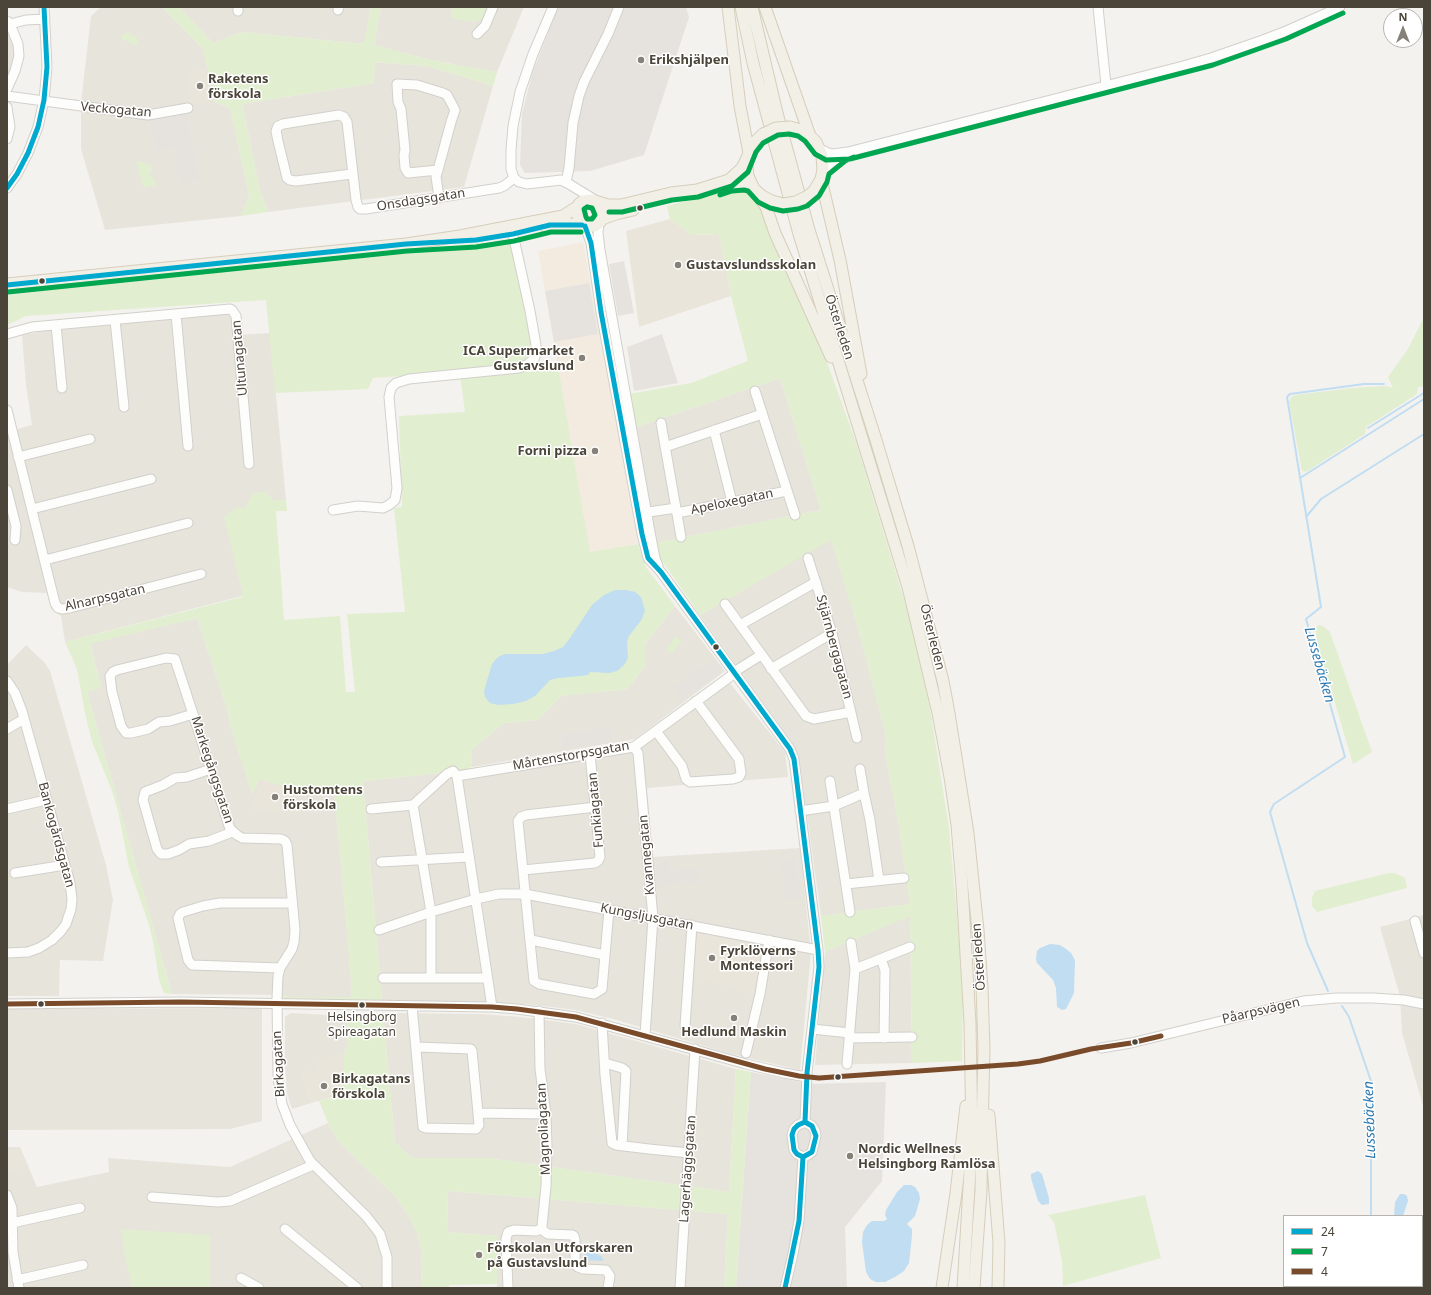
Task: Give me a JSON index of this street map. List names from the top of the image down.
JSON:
{
  "streets": {
    "main road": ["Österleden"],
    "street": [
      "Veckogatan",
      "Onsdagsgatan",
      "Ultunagatan",
      "Apeloxegatan",
      "Alnarpsgatan",
      "Stjärnbergagatan",
      "Mårtenstorpsgatan",
      "Markegångsgatan",
      "Funkiagatan",
      "Bankogårdsgatan",
      "Kvannegatan",
      "Kungsljusgatan",
      "Påarpsvägen",
      "Birkagatan",
      "Magnoliagatan",
      "Lagerhäggsgatan"
    ]
  },
  "crossings": [
    ["Mårtenstorpsgatan", "Funkiagatan"],
    ["Mårtenstorpsgatan", "Kvannegatan"],
    ["Markegångsgatan", "Birkagatan"],
    ["Kvannegatan", "Kungsljusgatan"]
  ],
  "water": ["Lussebäcken"],
  "places": [
    "Erikshjälpen",
    "Raketens förskola",
    "Gustavslundsskolan",
    "ICA Supermarket Gustavslund",
    "Forni pizza",
    "Hustomtens förskola",
    "Fyrklöverns Montessori",
    "Helsingborg Spireagatan",
    "Hedlund Maskin",
    "Birkagatans förskola",
    "Nordic Wellness Helsingborg Ramlösa",
    "Förskolan Utforskaren på Gustavslund"
  ],
  "lines": ["transit line 24", "transit line 7", "transit line 4"],
  "legend": ["24", "7", "4"],
  "north": "top"
}
